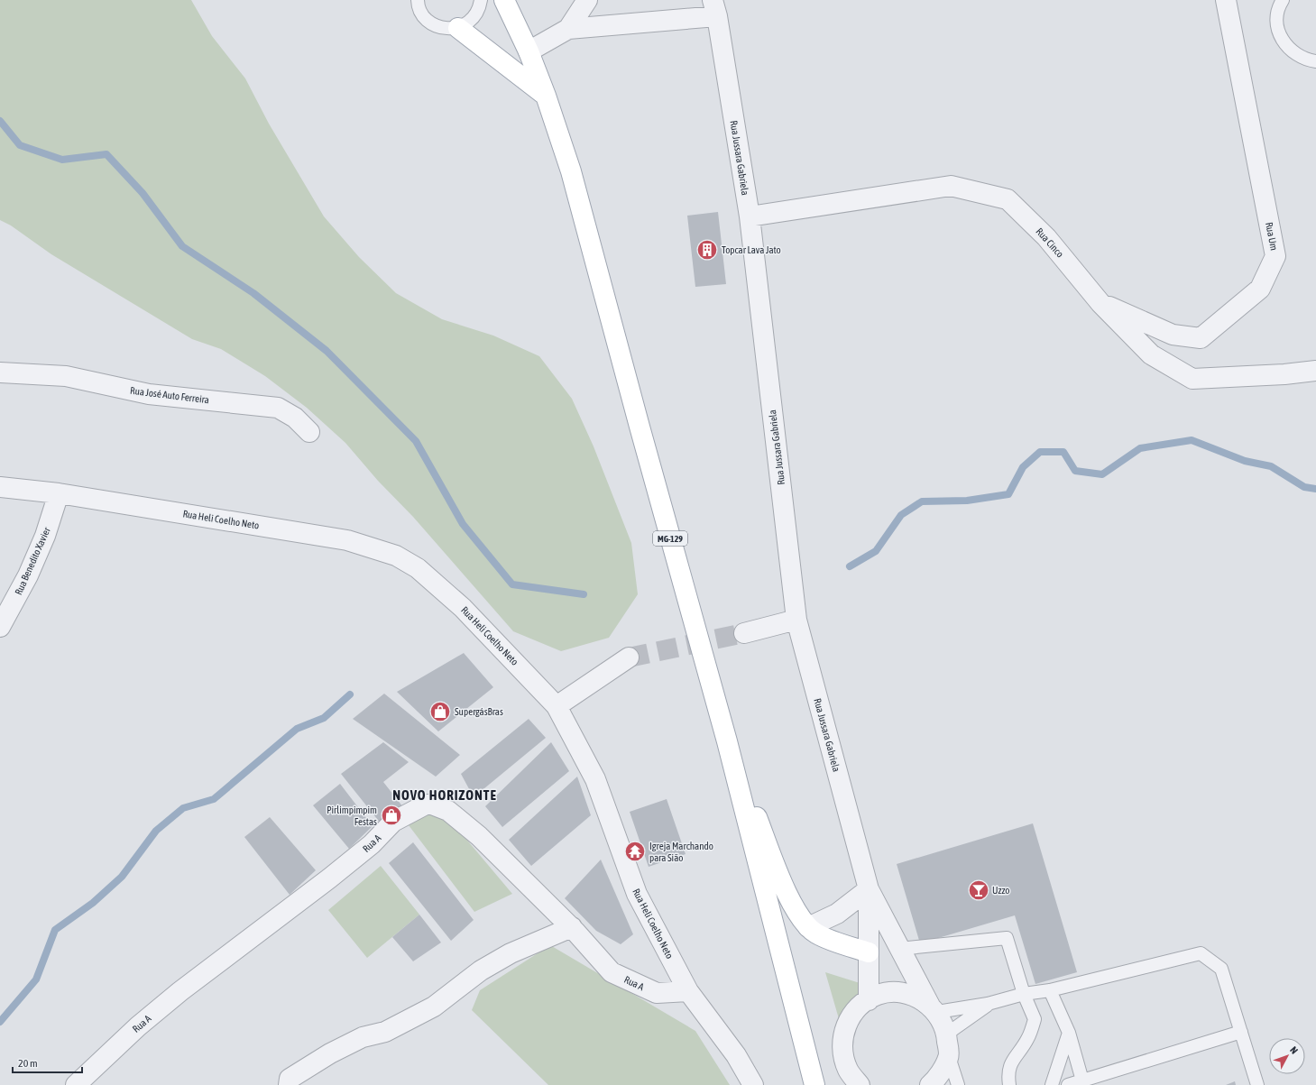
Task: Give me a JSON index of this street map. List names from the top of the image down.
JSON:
{
  "streets": {
    "main road": ["MG-129"],
    "street": [
      "Rua Jussara Gabriela",
      "Rua Um",
      "Rua Cinco",
      "Rua José Auto Ferreira",
      "Rua Heli Coelho Neto",
      "Rua Benedito Xavier",
      "Rua A"
    ]
  },
  "crossings": [
    ["Rua Jussara Gabriela", "Rua Cinco"],
    ["Rua Um", "Rua Cinco"],
    ["Rua Heli Coelho Neto", "Rua Benedito Xavier"],
    ["Rua Heli Coelho Neto", "Rua A"]
  ],
  "districts": ["NOVO HORIZONTE"],
  "places": {
    "building": ["Topcar Lava Jato"],
    "shop": ["SupergásBras", "Pirlimpimpim Festas"],
    "temple": ["Igreja Marchando para Sião"],
    "bar": ["Uzzo"]
  },
  "scale_bar": "20 m",
  "north": "top right"
}
